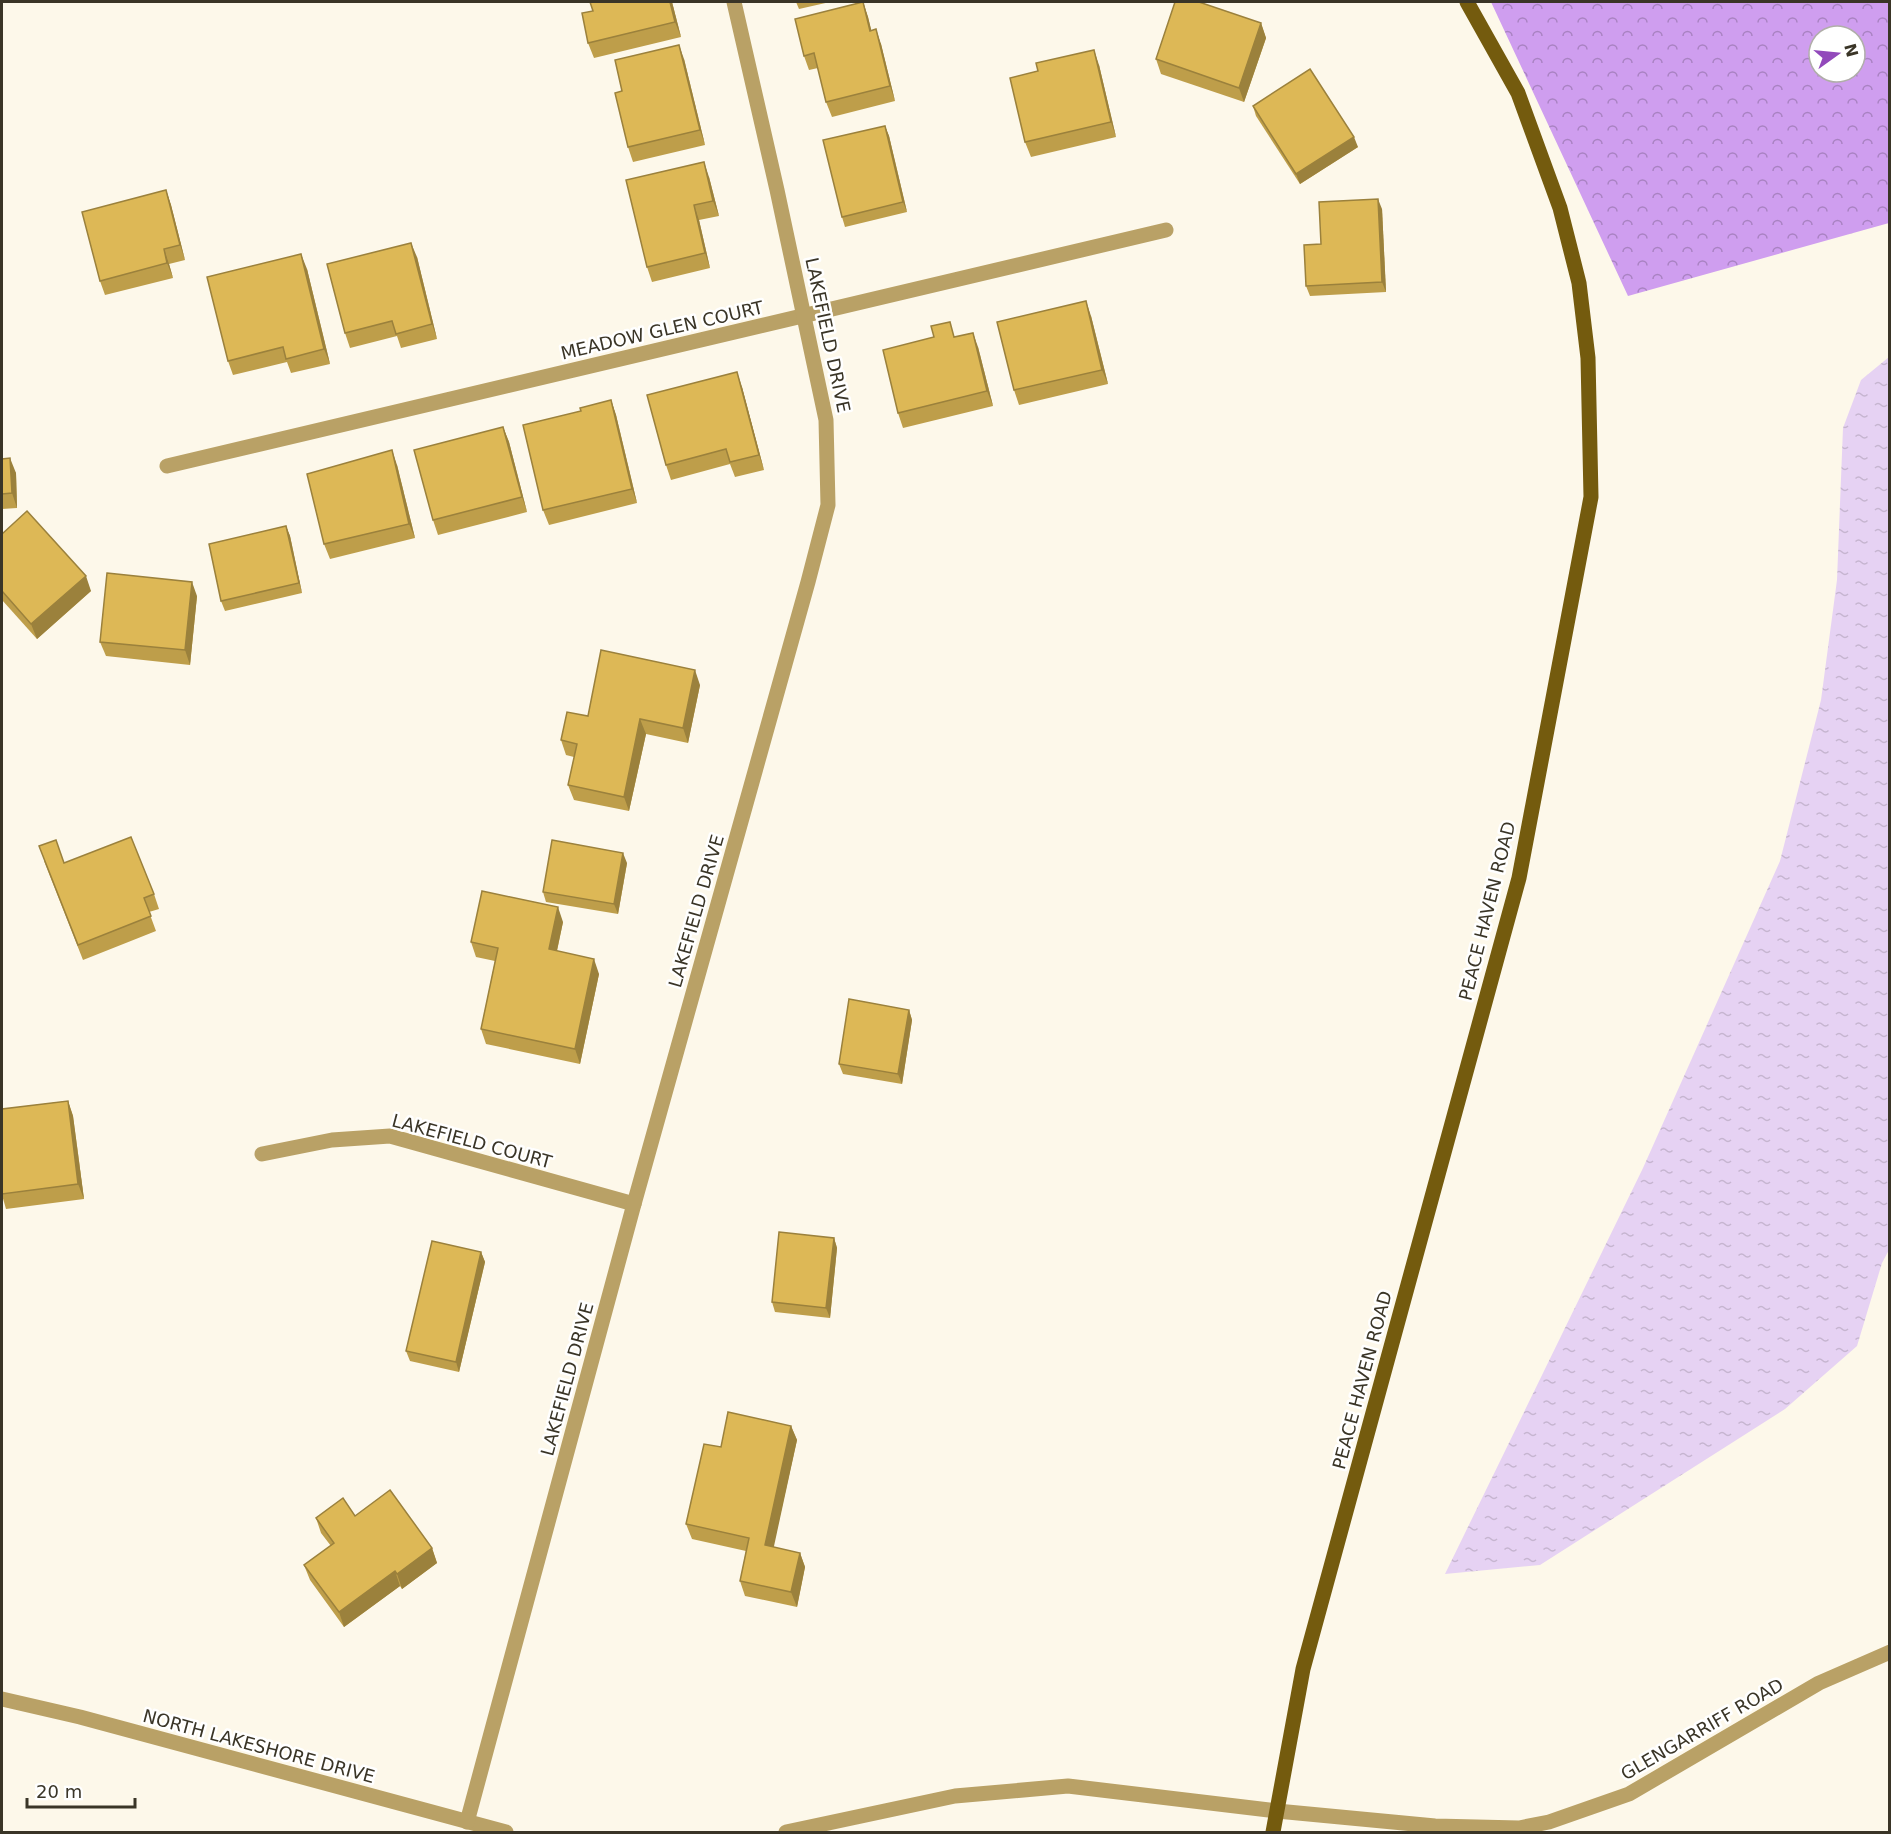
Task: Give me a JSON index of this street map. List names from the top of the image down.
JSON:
{
  "streets": {
    "main road": ["PEACE HAVEN ROAD"],
    "street": [
      "MEADOW GLEN COURT",
      "LAKEFIELD DRIVE",
      "LAKEFIELD COURT",
      "GLENGARRIFF ROAD",
      "NORTH LAKESHORE DRIVE"
    ]
  },
  "crossings": [
    ["MEADOW GLEN COURT", "LAKEFIELD DRIVE"],
    ["LAKEFIELD DRIVE", "LAKEFIELD COURT"],
    ["LAKEFIELD DRIVE", "NORTH LAKESHORE DRIVE"],
    ["PEACE HAVEN ROAD", "GLENGARRIFF ROAD"]
  ],
  "scale_bar": "20 m",
  "north": "right"
}
